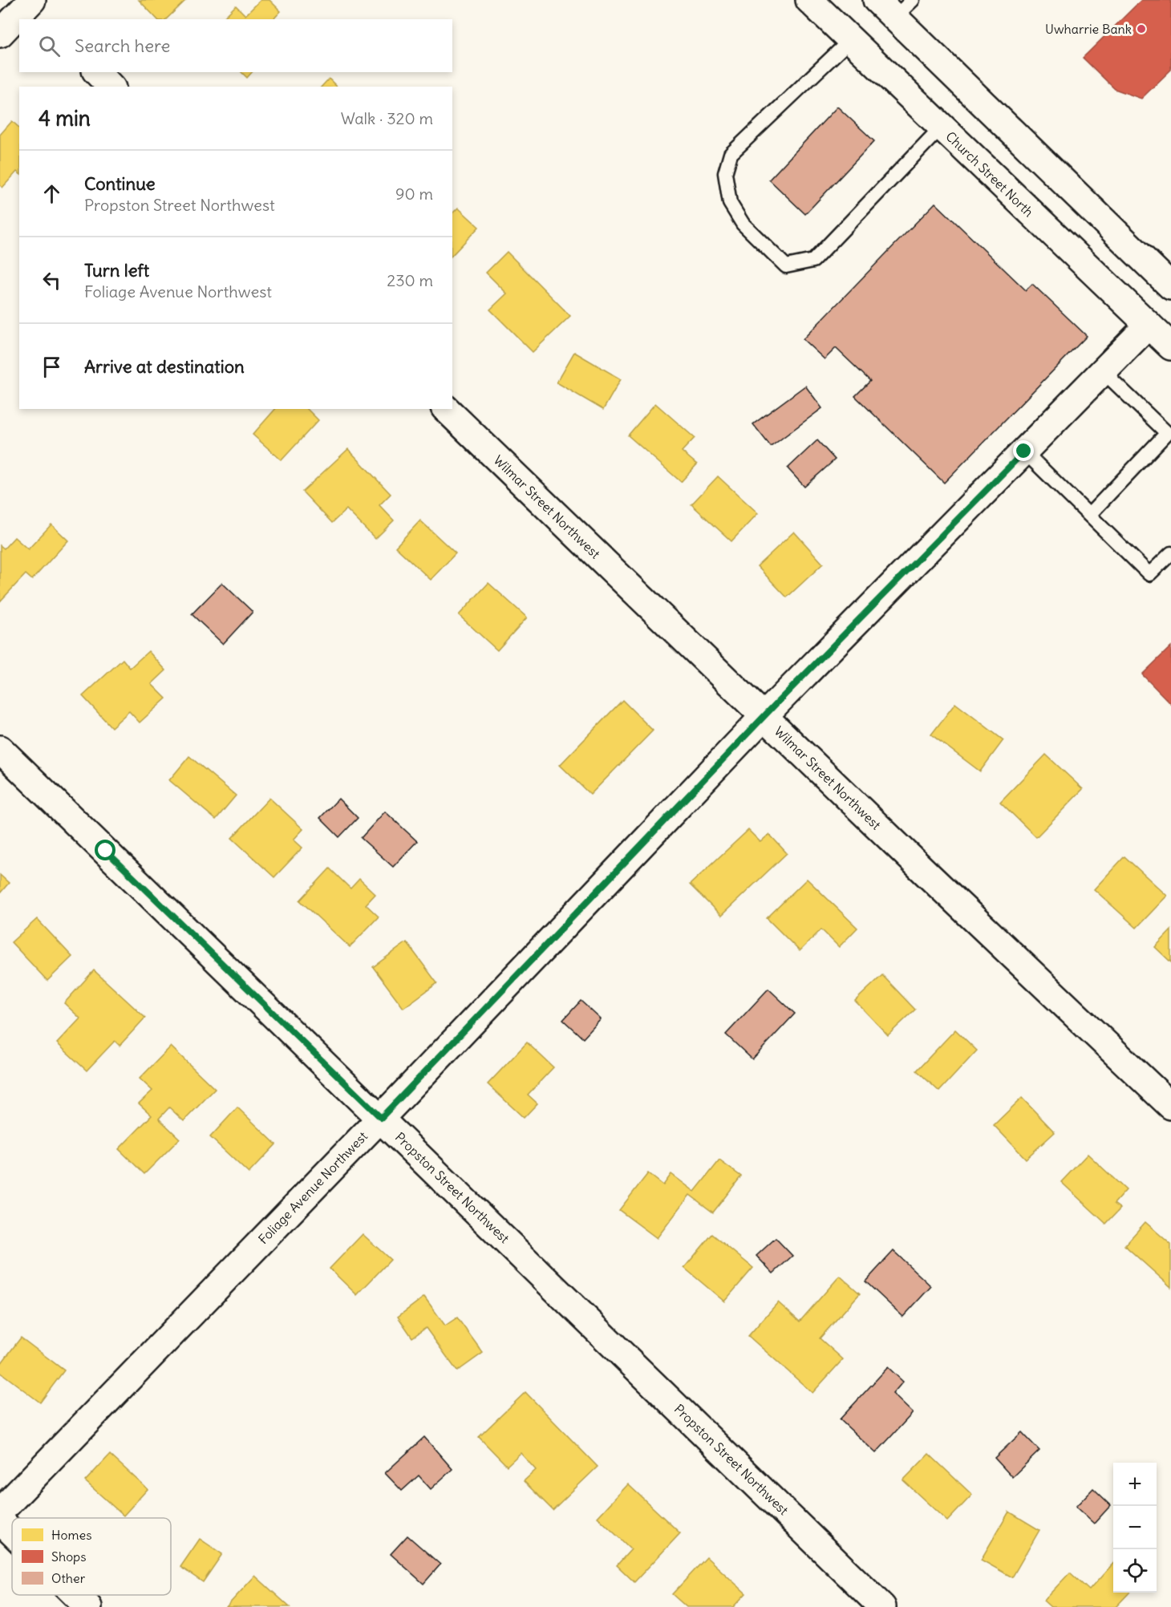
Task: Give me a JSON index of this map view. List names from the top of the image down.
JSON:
{
  "streets": {
    "street": [
      "Church Street North",
      "Wilmar Street Northwest",
      "Foliage Avenue Northwest",
      "Propston Street Northwest"
    ]
  },
  "crossings": [
    ["Church Street North", "Foliage Avenue Northwest"],
    ["Wilmar Street Northwest", "Foliage Avenue Northwest"],
    ["Foliage Avenue Northwest", "Propston Street Northwest"]
  ],
  "places": ["Uwharrie Bank"],
  "legend": ["Homes", "Shops", "Other"],
  "page": {
    "search": "Search here",
    "heading": ["4 min", "Walk · 320 m"],
    "list": [
      ["Continue", "Propston Street Northwest", "90 m"],
      ["Turn left", "Foliage Avenue Northwest", "230 m"],
      "Arrive at destination"
    ],
    "map_buttons": ["+", "−"]
  }
}
